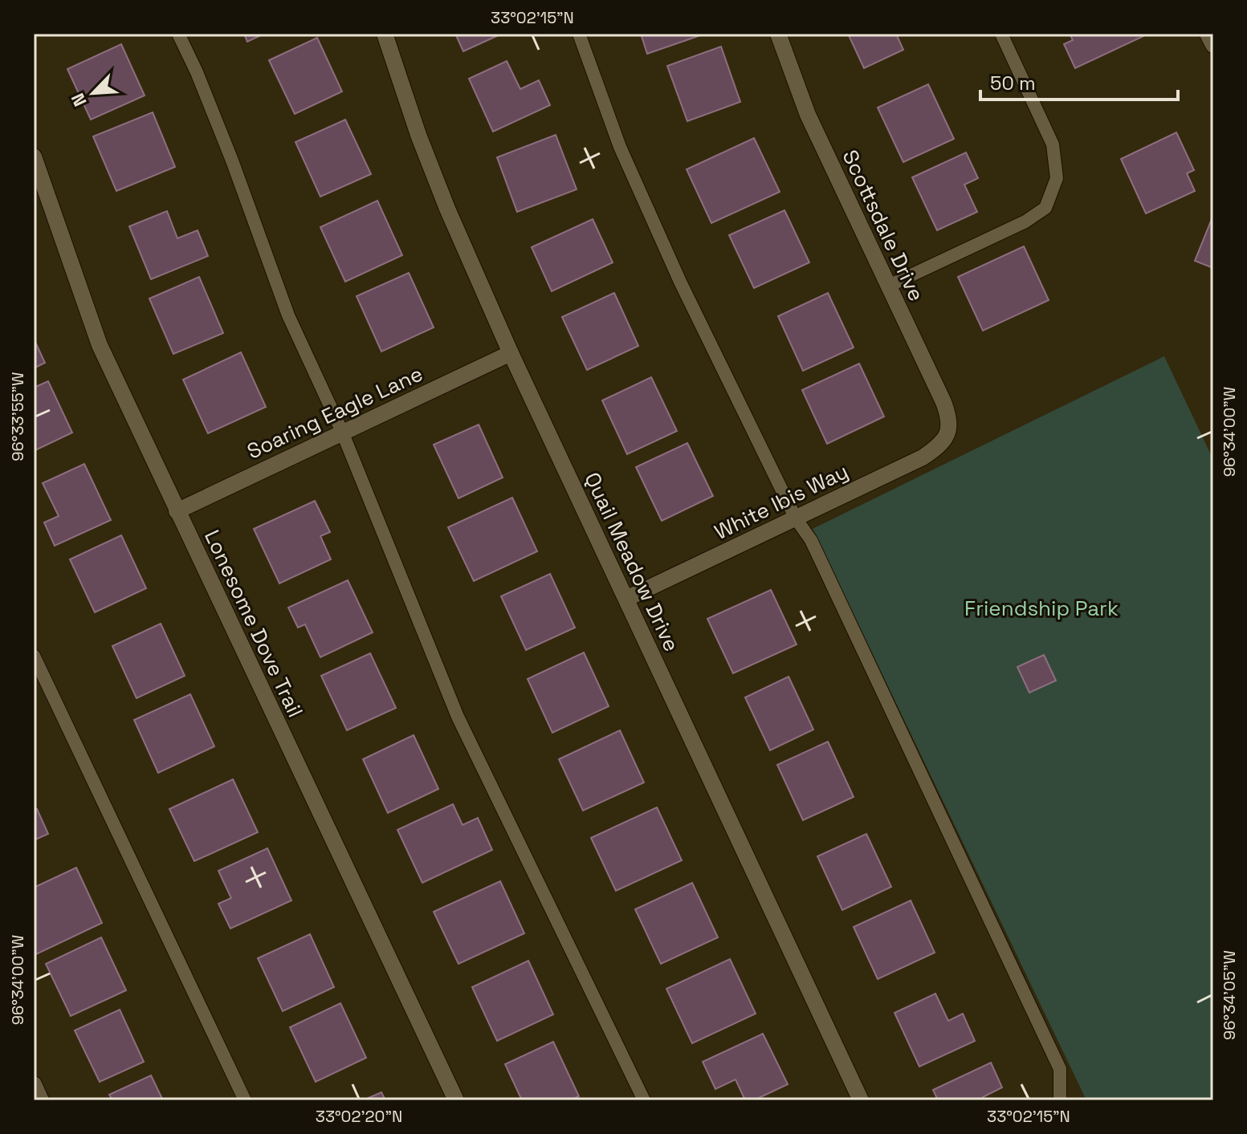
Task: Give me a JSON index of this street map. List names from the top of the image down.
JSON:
{
  "streets": {
    "street": [
      "Scottsdale Drive",
      "Soaring Eagle Lane",
      "White Ibis Way",
      "Quail Meadow Drive",
      "Lonesome Dove Trail"
    ]
  },
  "crossings": [
    ["Scottsdale Drive", "White Ibis Way"],
    ["Soaring Eagle Lane", "Quail Meadow Drive"],
    ["Soaring Eagle Lane", "Lonesome Dove Trail"],
    ["White Ibis Way", "Quail Meadow Drive"]
  ],
  "parks": ["Friendship Park"],
  "scale_bar": "50 m",
  "north": "bottom left",
  "coordinates": [
    "33°02'15\"N",
    "96°33'55\"W",
    "96°34'00\"W",
    "96°34'05\"W",
    "33°02'20\"N"
  ]
}
